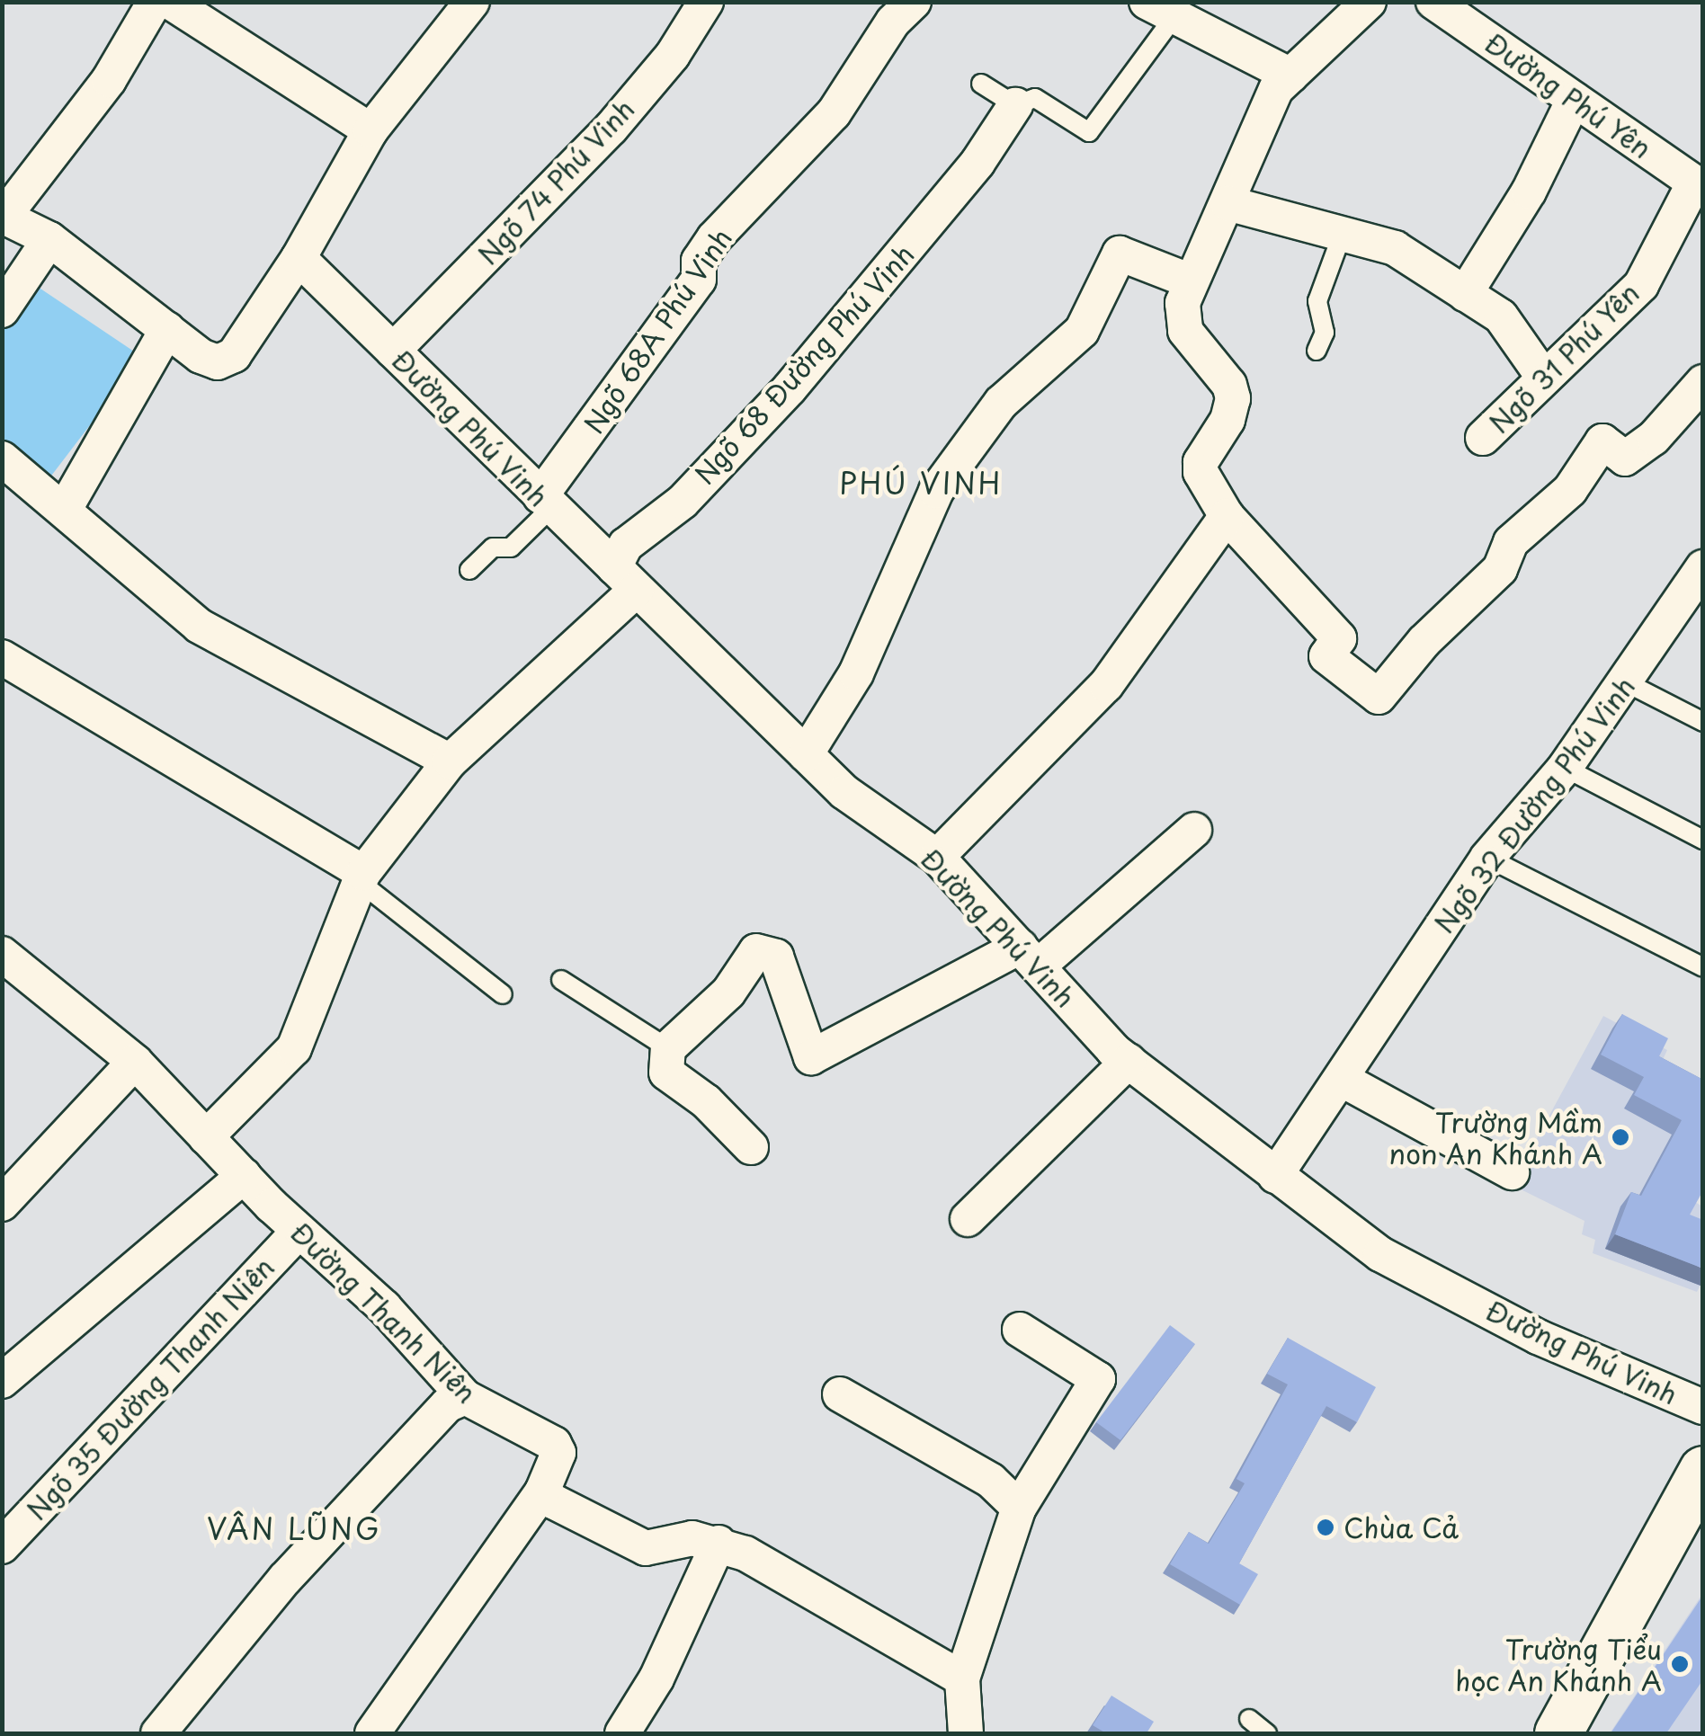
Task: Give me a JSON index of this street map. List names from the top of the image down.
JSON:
{
  "streets": {
    "street": [
      "Đường Phú Yên",
      "Ngõ 74 Phú Vinh",
      "Ngõ 68A Phú Vinh",
      "Ngõ 31 Phú Yên",
      "Ngõ 68 Đường Phú Vinh",
      "Đường Phú Vinh",
      "Ngõ 32 Đường Phú Vinh",
      "Đường Thanh Niên",
      "Ngõ 35 Đường Thanh Niên"
    ]
  },
  "crossings": [
    ["Đường Phú Yên", "Ngõ 31 Phú Yên"],
    ["Ngõ 74 Phú Vinh", "Đường Phú Vinh"],
    ["Ngõ 68A Phú Vinh", "Đường Phú Vinh"],
    ["Ngõ 68 Đường Phú Vinh", "Đường Phú Vinh"],
    ["Ngõ 68 Đường Phú Vinh", "Đường Thanh Niên"],
    ["Đường Phú Vinh", "Ngõ 32 Đường Phú Vinh"],
    ["Đường Thanh Niên", "Ngõ 35 Đường Thanh Niên"]
  ],
  "districts": ["PHÚ VINH", "VÂN LŨNG"],
  "places": ["Trường Mầm non An Khánh A", "Chùa Cả", "Trường Tiểu học An Khánh A"]
}
